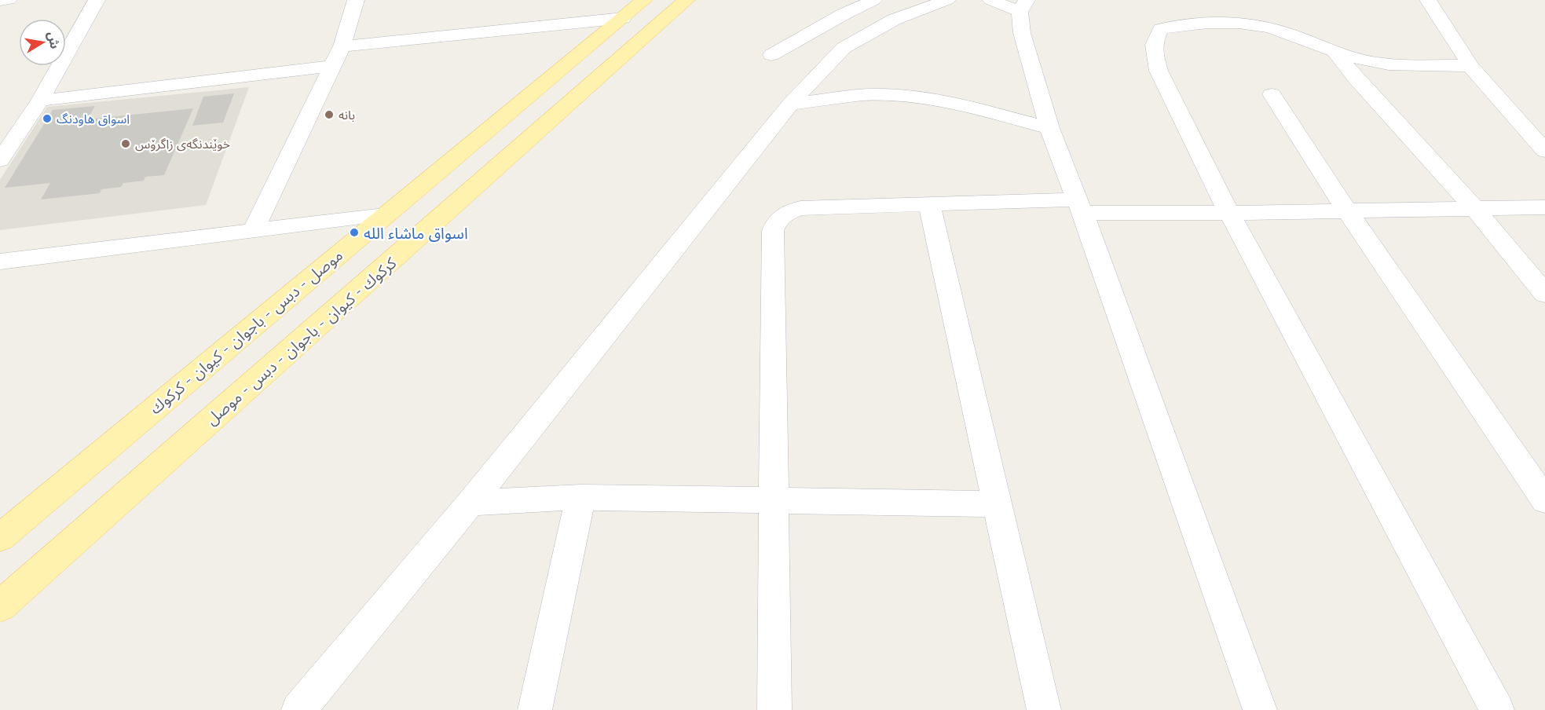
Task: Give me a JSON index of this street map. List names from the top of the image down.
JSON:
{
  "streets": {
    "main road": ["موصل - دبس - باجوان - كيوان - كركوك", "كركوك - كيوان - باجوان - دبس - موصل"]
  },
  "places": [
    "بانە",
    "اسواق هاودنگ",
    "خوێندنگەی زاگرۆس",
    "اسواق ماشاء الله"
  ],
  "north": "right"
}
